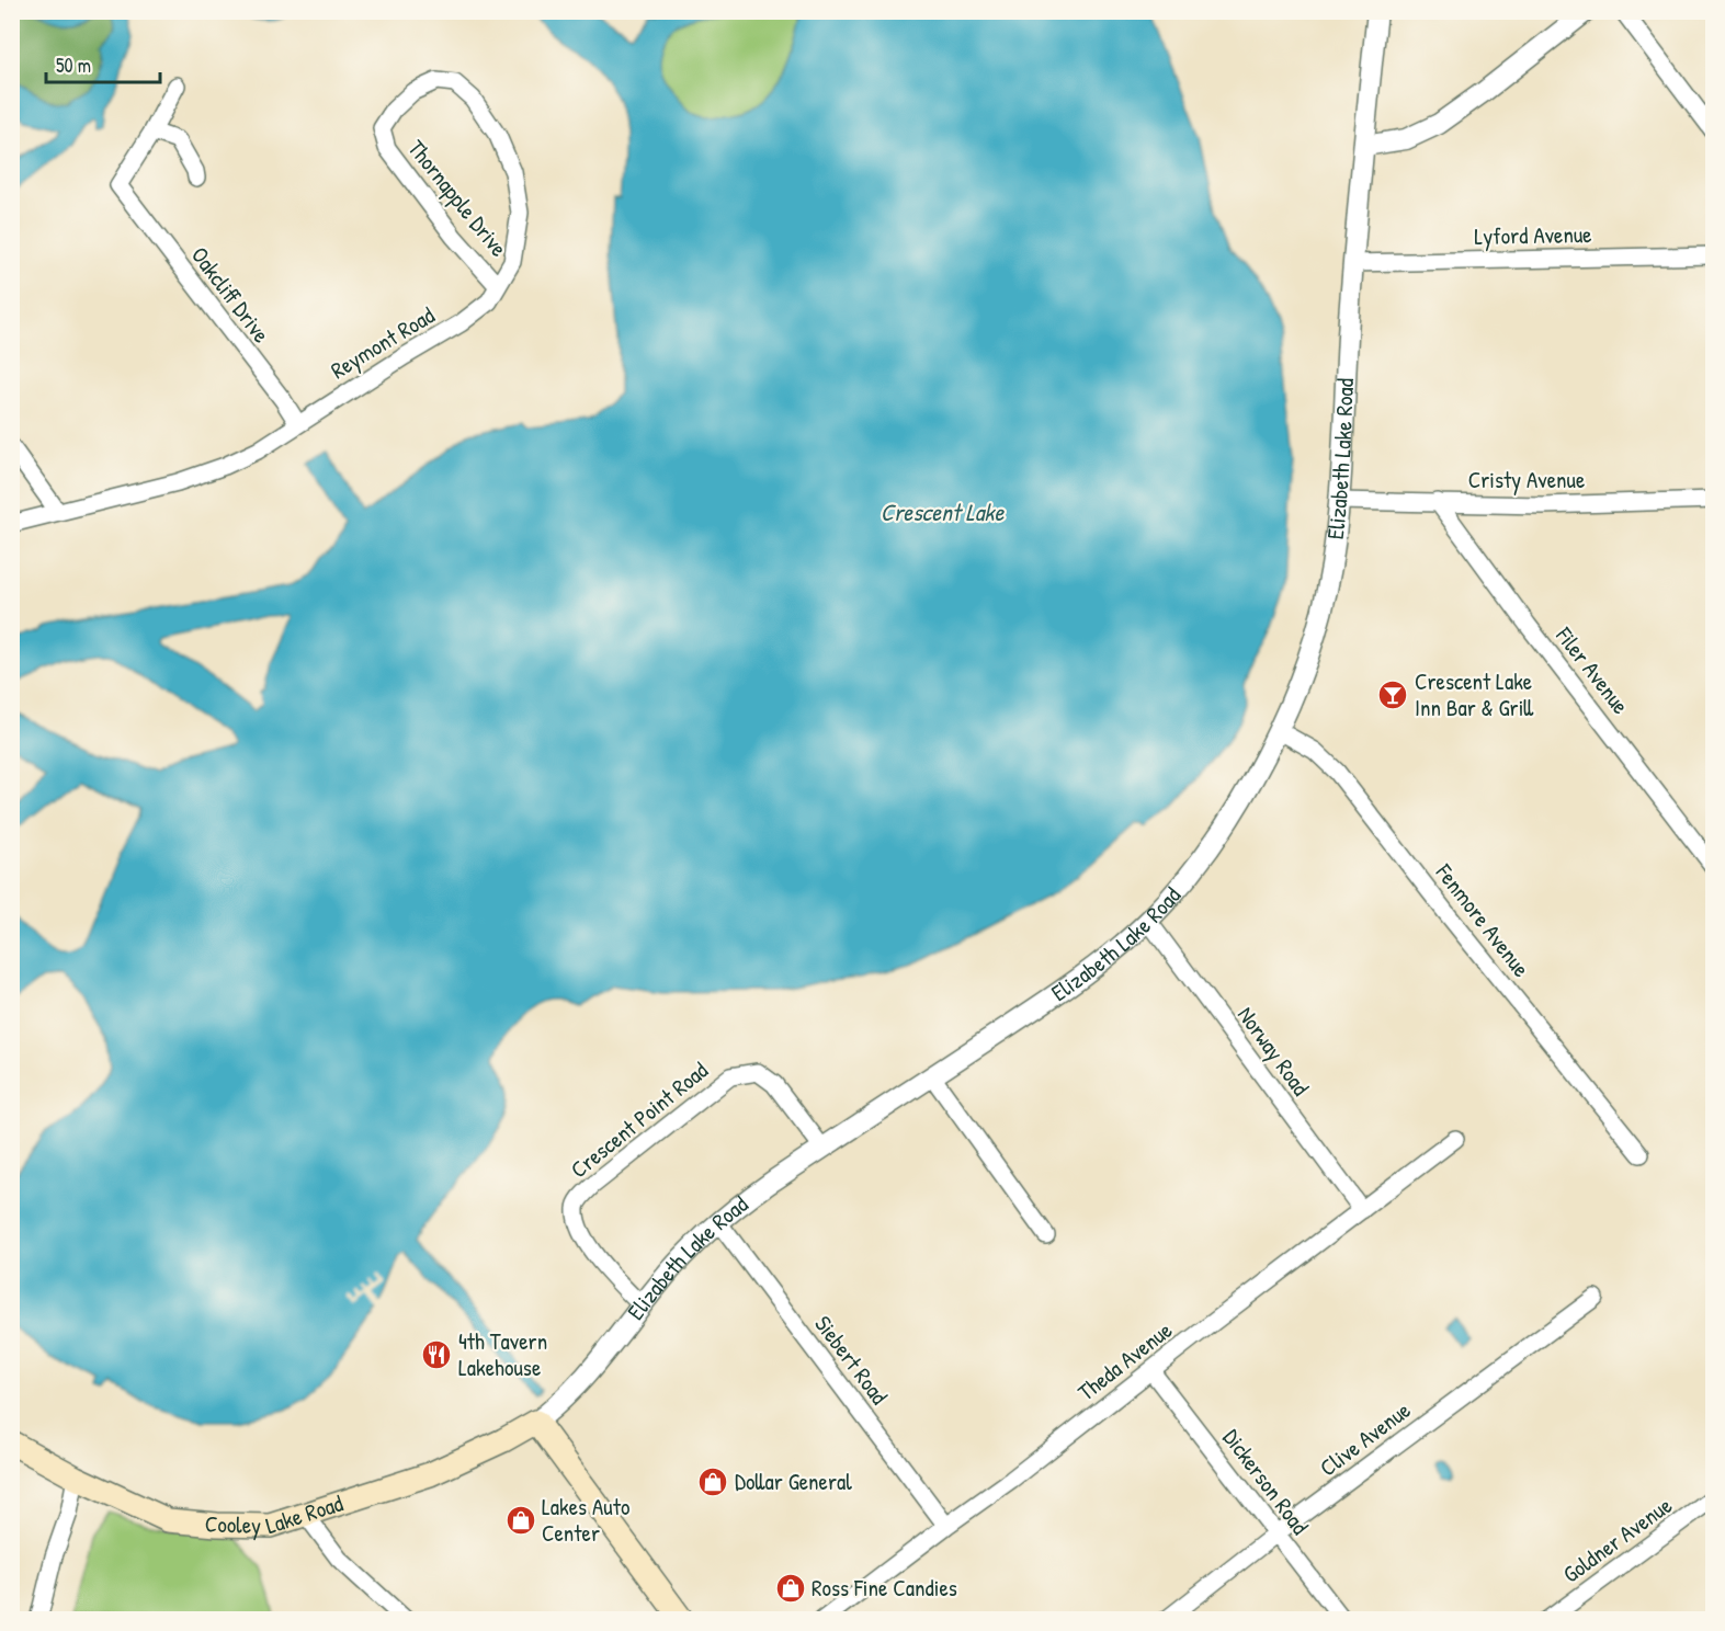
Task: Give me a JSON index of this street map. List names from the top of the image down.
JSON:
{
  "streets": {
    "main road": ["Cooley Lake Road"],
    "street": [
      "Thornapple Drive",
      "Lyford Avenue",
      "Oakcliff Drive",
      "Reymont Road",
      "Elizabeth Lake Road",
      "Cristy Avenue",
      "Filer Avenue",
      "Fenmore Avenue",
      "Norway Road",
      "Crescent Point Road",
      "Siebert Road",
      "Theda Avenue",
      "Clive Avenue",
      "Dickerson Road",
      "Goldner Avenue"
    ]
  },
  "crossings": [
    ["Thornapple Drive", "Reymont Road"],
    ["Lyford Avenue", "Elizabeth Lake Road"],
    ["Oakcliff Drive", "Reymont Road"],
    ["Elizabeth Lake Road", "Cristy Avenue"],
    ["Elizabeth Lake Road", "Fenmore Avenue"],
    ["Elizabeth Lake Road", "Norway Road"],
    ["Elizabeth Lake Road", "Crescent Point Road"],
    ["Elizabeth Lake Road", "Siebert Road"],
    ["Elizabeth Lake Road", "Cooley Lake Road"],
    ["Cristy Avenue", "Filer Avenue"],
    ["Norway Road", "Theda Avenue"],
    ["Siebert Road", "Theda Avenue"],
    ["Theda Avenue", "Dickerson Road"],
    ["Clive Avenue", "Dickerson Road"]
  ],
  "water": ["Crescent Lake"],
  "places": {
    "bar": ["Crescent Lake Inn Bar & Grill"],
    "restaurant": ["4th Tavern Lakehouse"],
    "shop": ["Dollar General", "Lakes Auto Center", "Ross Fine Candies"]
  },
  "scale_bar": "50 m"
}
